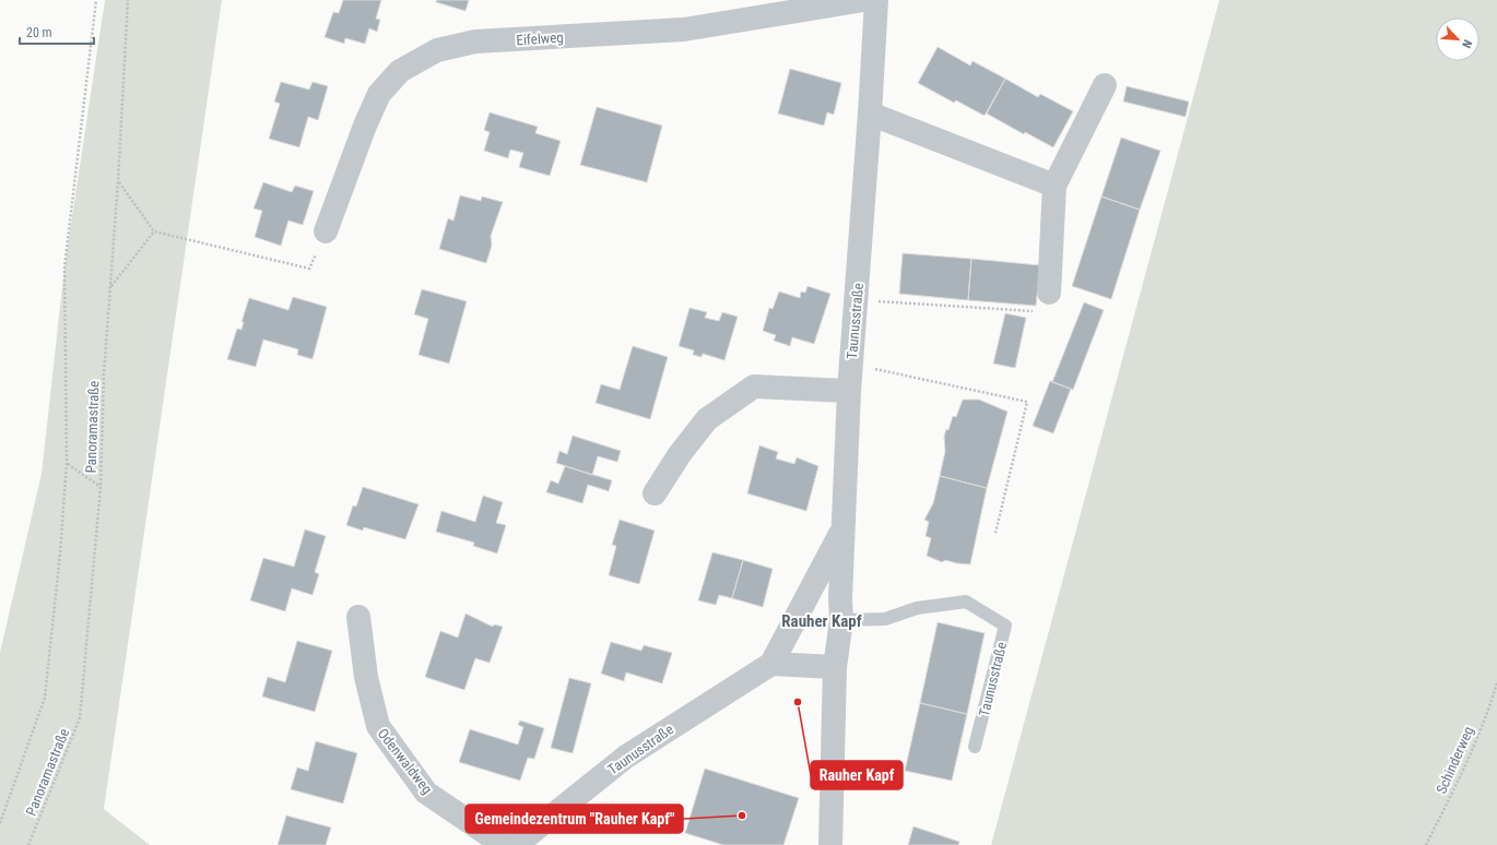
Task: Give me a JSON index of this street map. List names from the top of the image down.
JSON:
{
  "streets": {
    "street": ["Eifelweg", "Taunusstraße", "Odenwaldweg"],
    "path": ["Panoramastraße", "Schinderweg"]
  },
  "districts": ["Rauher Kapf"],
  "places": ["Rauher Kapf", "Gemeindezentrum \"Rauher Kapf\""],
  "scale_bar": "20 m",
  "north": "bottom right"
}
